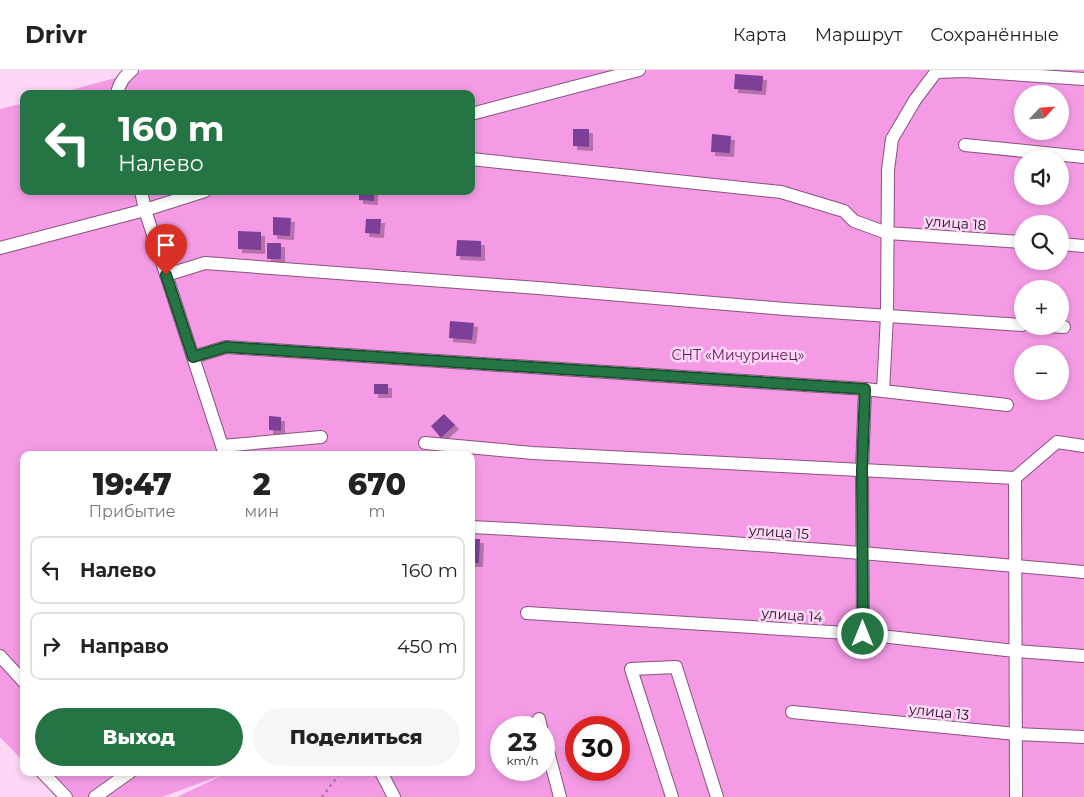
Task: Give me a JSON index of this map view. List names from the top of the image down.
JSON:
{
  "streets": {
    "street": [
      "улица 18",
      "улица 15",
      "улица 14",
      "улица 13"
    ]
  },
  "parks": ["СНТ «Мичуринец»"],
  "north": "top right",
  "page": {
    "header": "Drivr",
    "nav": ["Карта", "Маршрут", "Сохранённые"],
    "map_buttons": ["+", "−"],
    "turn": ["160 m", "Налево"],
    "eta": [
      "19:47",
      "Прибытие",
      "2",
      "мин",
      "670",
      "m"
    ],
    "list": [
      {
        "name": "Налево",
        "value": "160 m"
      },
      {
        "name": "Направо",
        "value": "450 m"
      }
    ],
    "buttons": ["Выход", "Поделиться"],
    "speed": "23 km/h",
    "limit": "30"
  }
}
